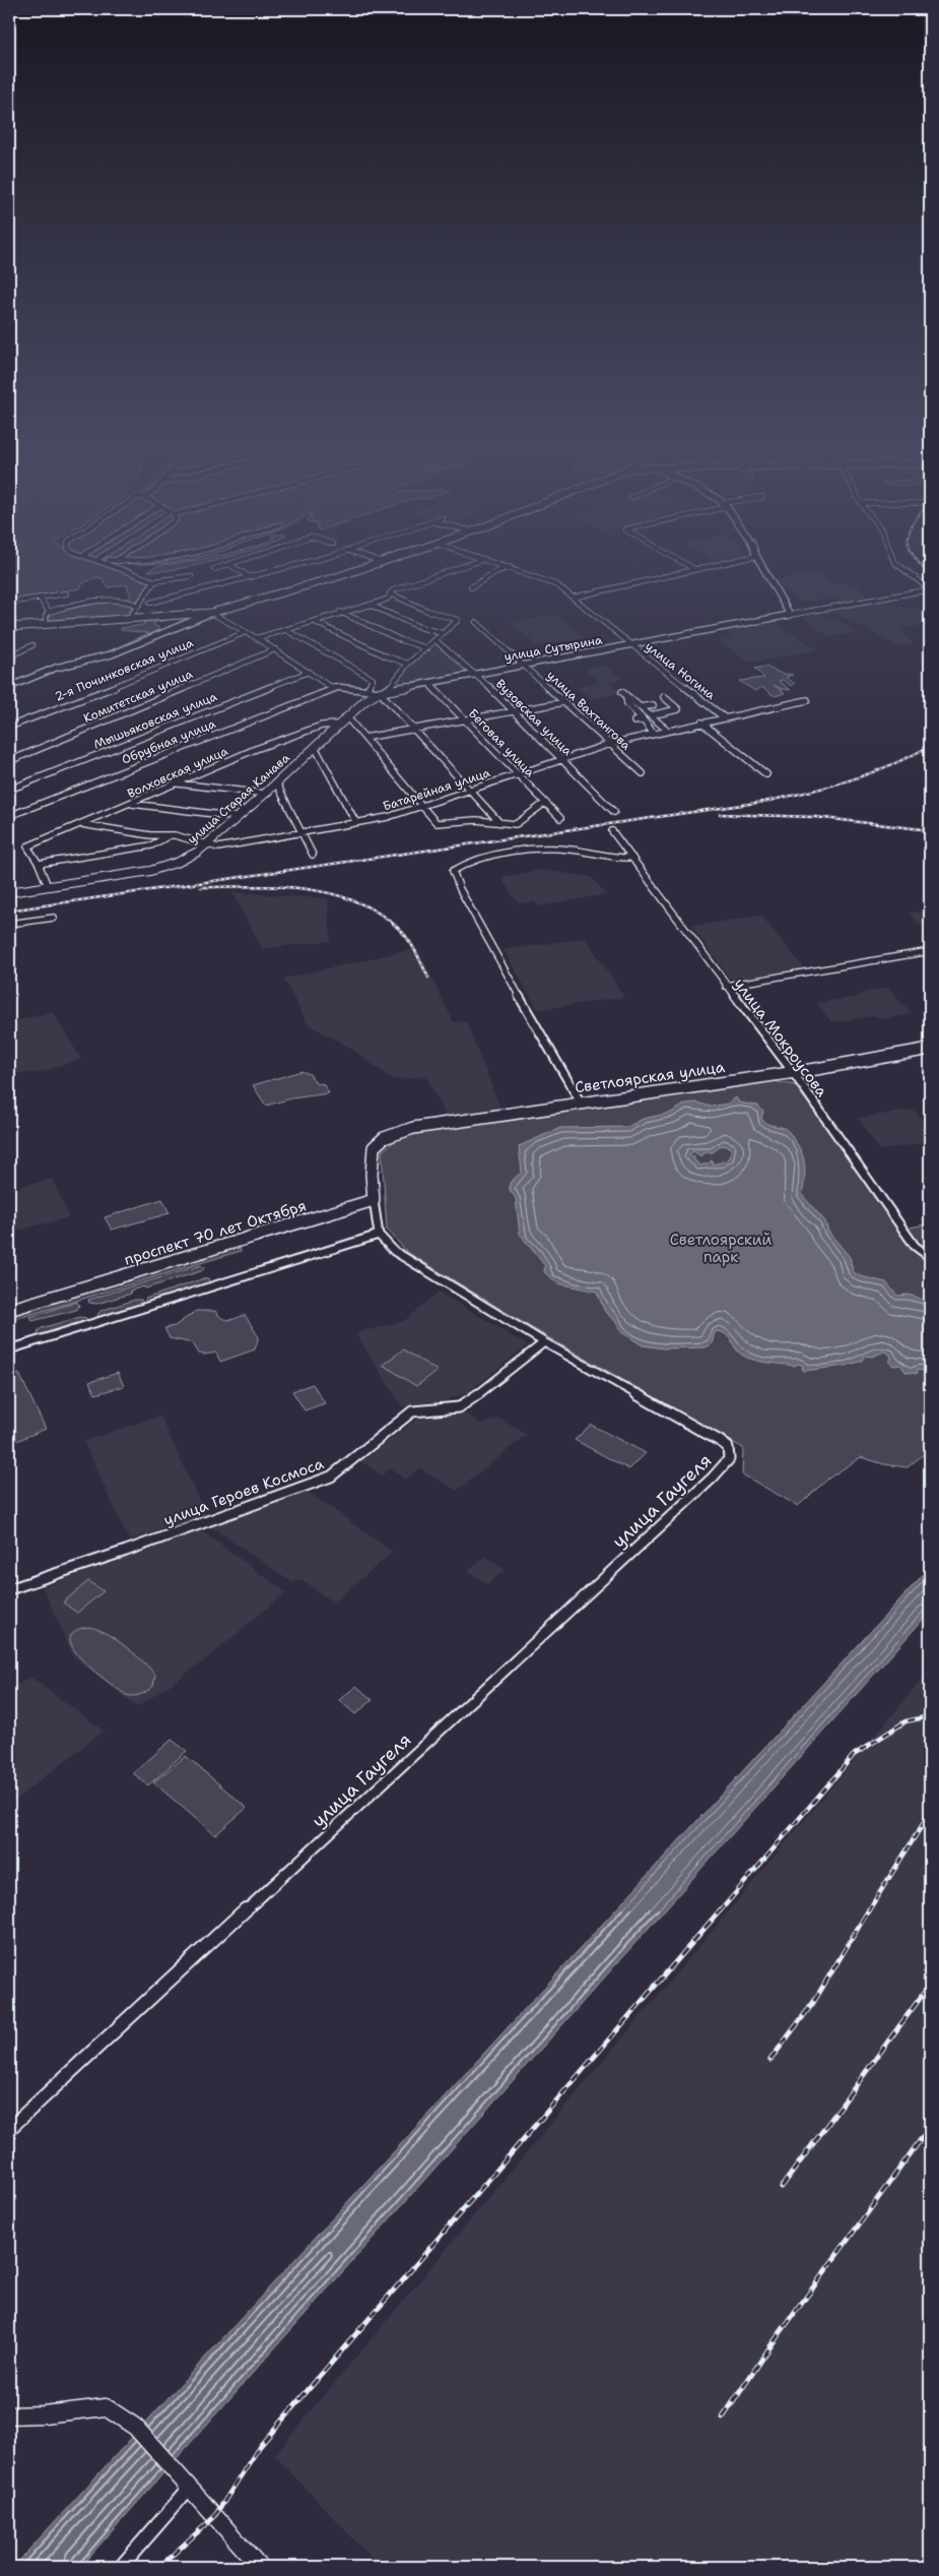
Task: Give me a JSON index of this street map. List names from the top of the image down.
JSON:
{
  "streets": {
    "main road": ["Светлоярская улица", "проспект 70 лет Октября"],
    "street": [
      "улица Сутырина",
      "2-я Починковская улица",
      "улица Ногина",
      "Комитетская улица",
      "улица Вахтангова",
      "Вузовская улица",
      "Мышьяковская улица",
      "Обрубная улица",
      "Беговая улица",
      "Волховская улица",
      "Батарейная улица",
      "улица Старая Канава",
      "улица Мокроусова",
      "улица Героев Космоса",
      "улица Гаугеля"
    ]
  },
  "crossings": [
    ["улица Сутырина", "улица Ногина"],
    ["улица Сутырина", "улица Вахтангова"],
    ["улица Сутырина", "Вузовская улица"],
    ["улица Сутырина", "Беговая улица"],
    ["улица Сутырина", "улица Старая Канава"],
    ["улица Ногина", "Батарейная улица"],
    ["улица Вахтангова", "Батарейная улица"],
    ["Вузовская улица", "Батарейная улица"],
    ["Вузовская улица", "улица Старая Канава"],
    ["Беговая улица", "Батарейная улица"],
    ["Волховская улица", "Батарейная улица"],
    ["Волховская улица", "улица Старая Канава"],
    ["Батарейная улица", "улица Старая Канава"],
    ["улица Мокроусова", "Светлоярская улица"],
    ["Светлоярская улица", "проспект 70 лет Октября"],
    ["улица Героев Космоса", "улица Гаугеля"]
  ],
  "parks": ["Светлоярский парк"]
}
